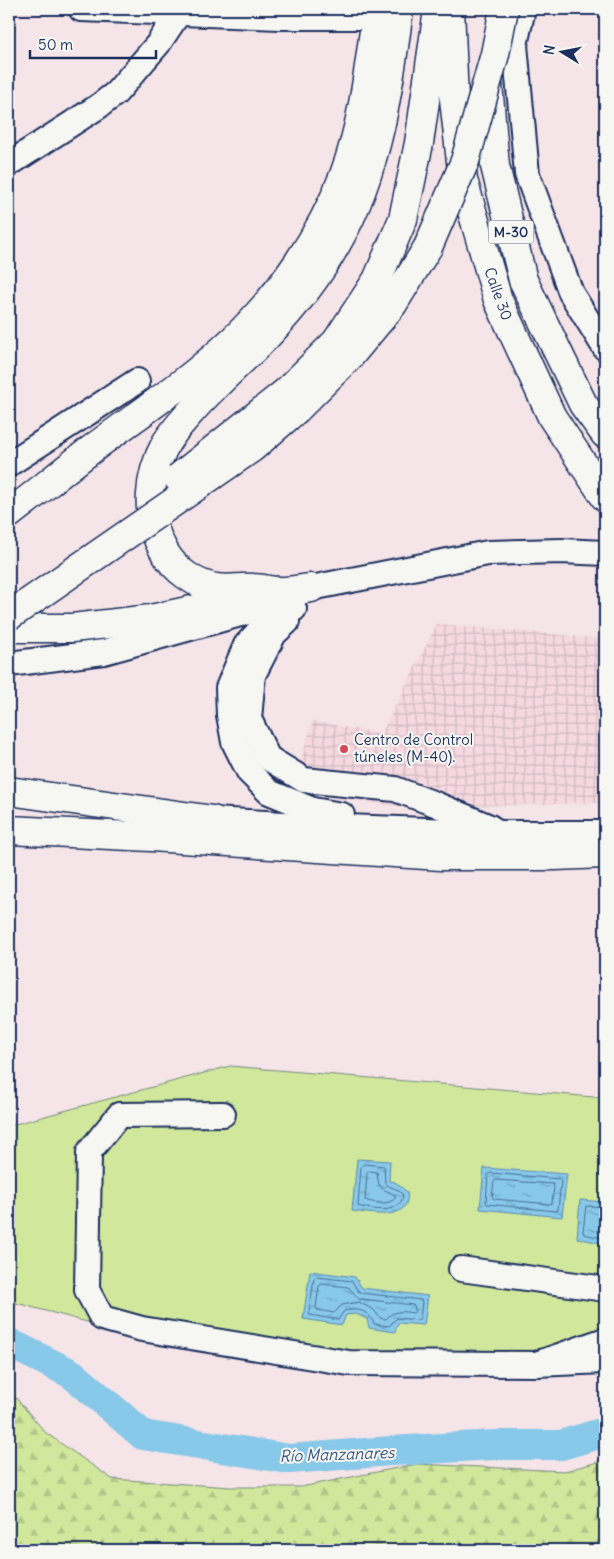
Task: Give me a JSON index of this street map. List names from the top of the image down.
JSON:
{
  "streets": {
    "main road": ["M-30", "Calle 30"]
  },
  "water": ["Río Manzanares"],
  "places": ["Centro de Control túneles (M-40)."],
  "scale_bar": "50 m",
  "north": "left"
}
